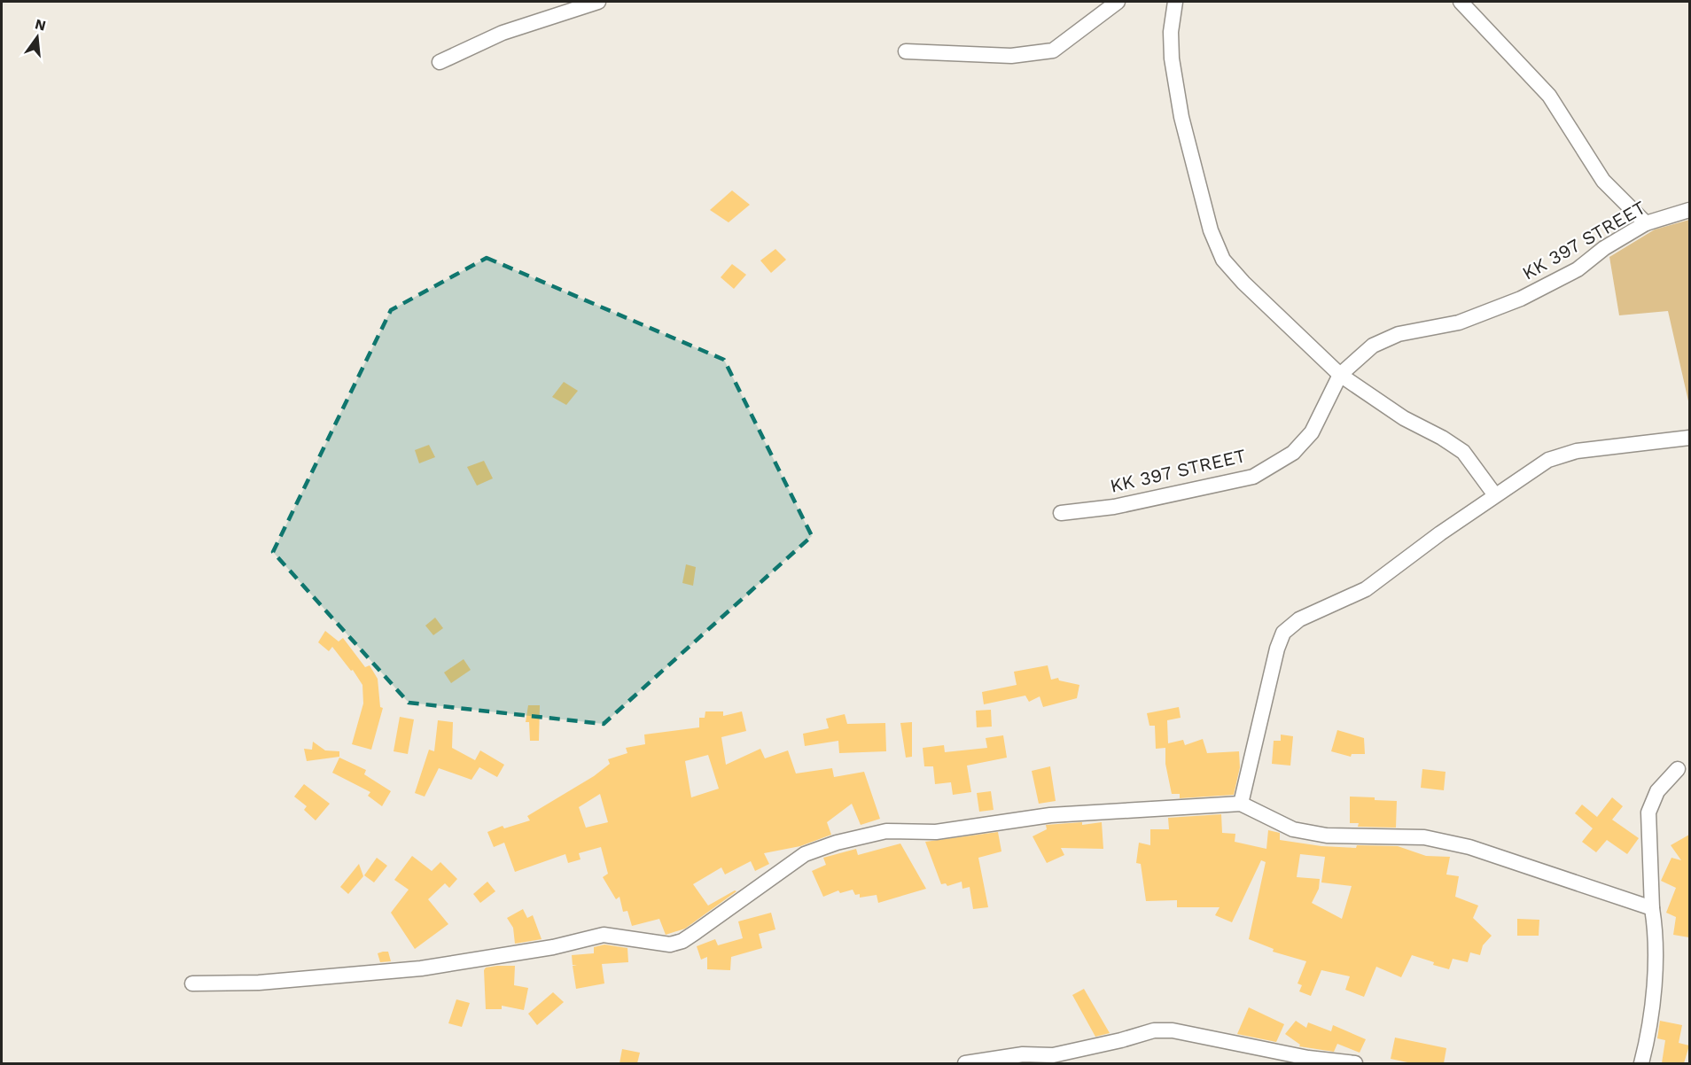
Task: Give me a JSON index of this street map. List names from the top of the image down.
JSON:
{
  "streets": {
    "street": ["KK 397 STREET"]
  },
  "north": "top"
}
